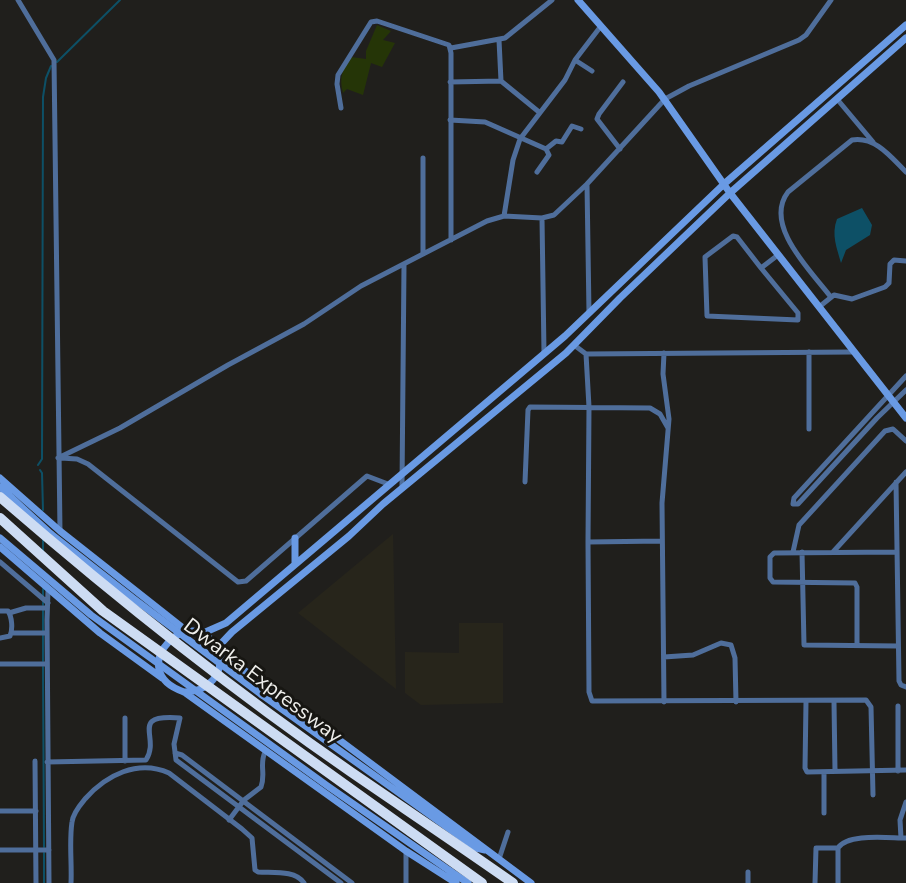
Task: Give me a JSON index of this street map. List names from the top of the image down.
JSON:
{
  "streets": {
    "highway": ["Dwarka Expressway"]
  }
}
